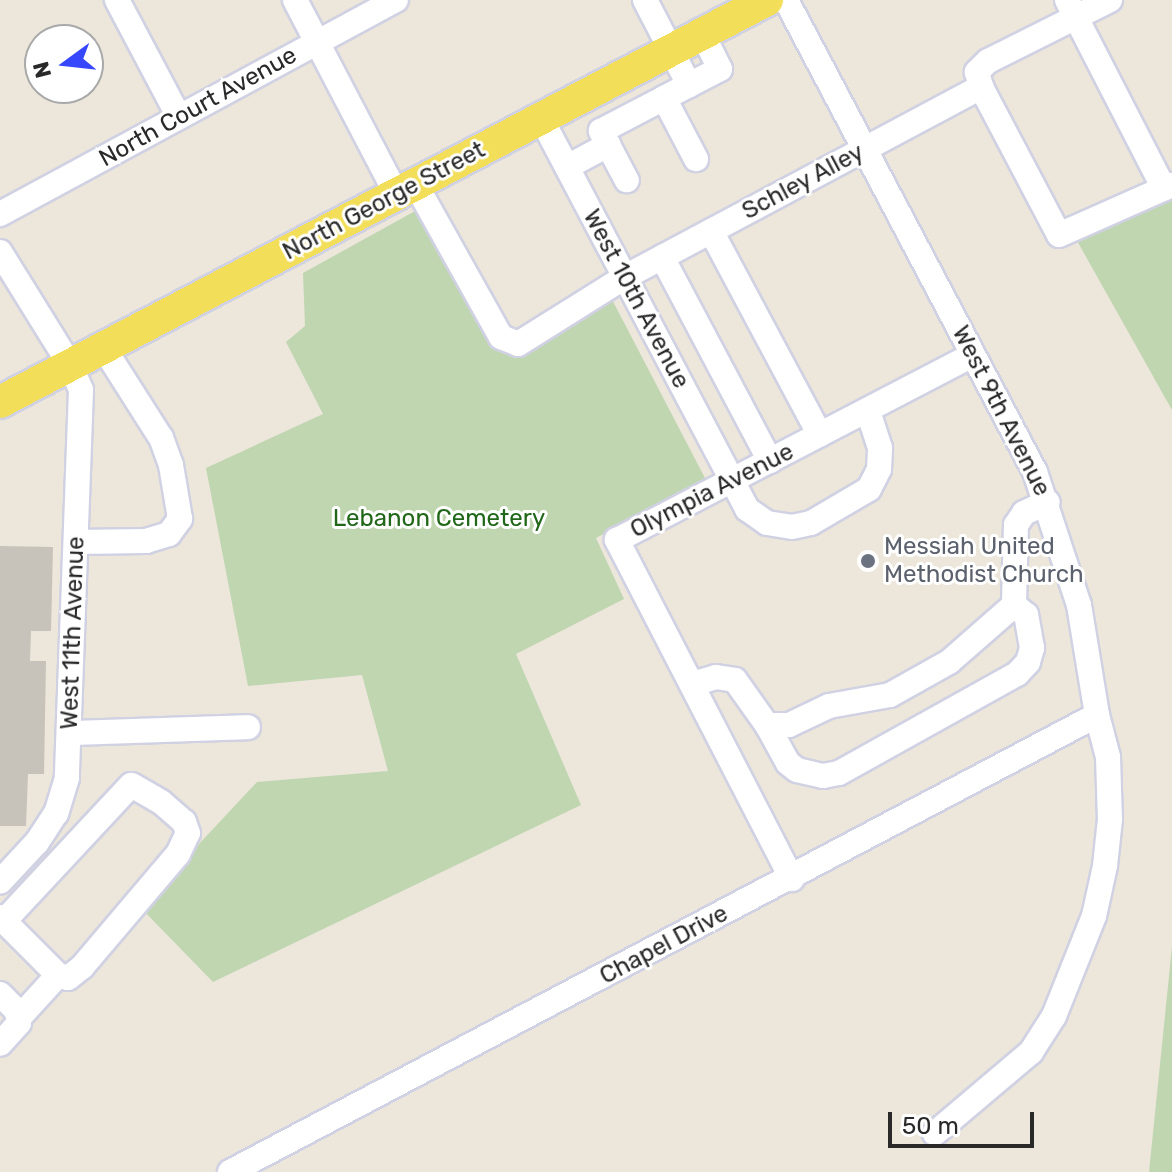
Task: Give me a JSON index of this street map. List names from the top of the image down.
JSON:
{
  "streets": {
    "main road": ["North George Street"],
    "street": [
      "North Court Avenue",
      "Schley Alley",
      "West 10th Avenue",
      "West 9th Avenue",
      "Olympia Avenue",
      "West 11th Avenue",
      "Chapel Drive"
    ]
  },
  "crossings": [
    ["Schley Alley", "North George Street"],
    ["Schley Alley", "West 10th Avenue"],
    ["Schley Alley", "West 9th Avenue"],
    ["North George Street", "West 10th Avenue"],
    ["North George Street", "West 11th Avenue"],
    ["West 10th Avenue", "Olympia Avenue"],
    ["West 9th Avenue", "Olympia Avenue"],
    ["West 9th Avenue", "Chapel Drive"],
    ["Olympia Avenue", "Chapel Drive"]
  ],
  "parks": ["Lebanon Cemetery"],
  "places": ["Messiah United Methodist Church"],
  "scale_bar": "50 m",
  "north": "left"
}
